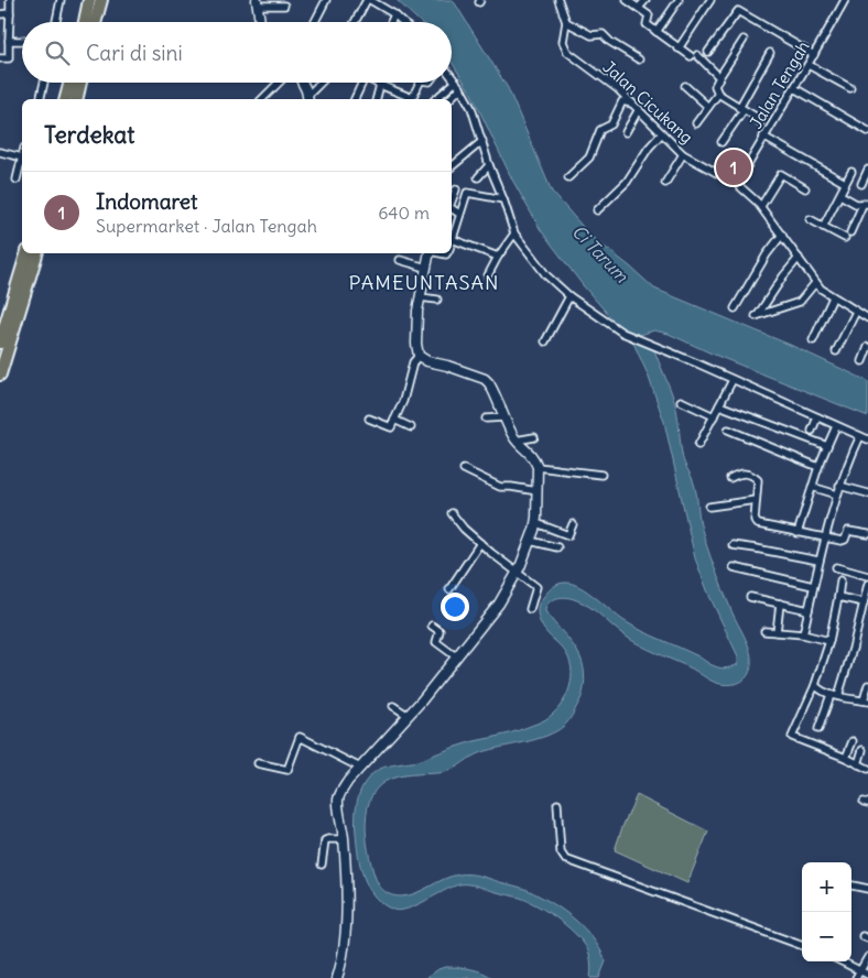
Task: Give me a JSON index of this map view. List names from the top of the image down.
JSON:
{
  "streets": {
    "street": ["Jalan Tengah", "Jalan Cicukang"]
  },
  "crossings": [
    ["Jalan Tengah", "Jalan Cicukang"]
  ],
  "districts": ["PAMEUNTASAN"],
  "water": ["Ci Tarum"],
  "page": {
    "search": "Cari di sini",
    "heading": "Terdekat",
    "pins": "1",
    "list": [
      {
        "mark": "1",
        "name": "Indomaret",
        "note": "Supermarket · Jalan Tengah",
        "value": "640 m"
      }
    ],
    "map_buttons": ["+", "−"]
  }
}
